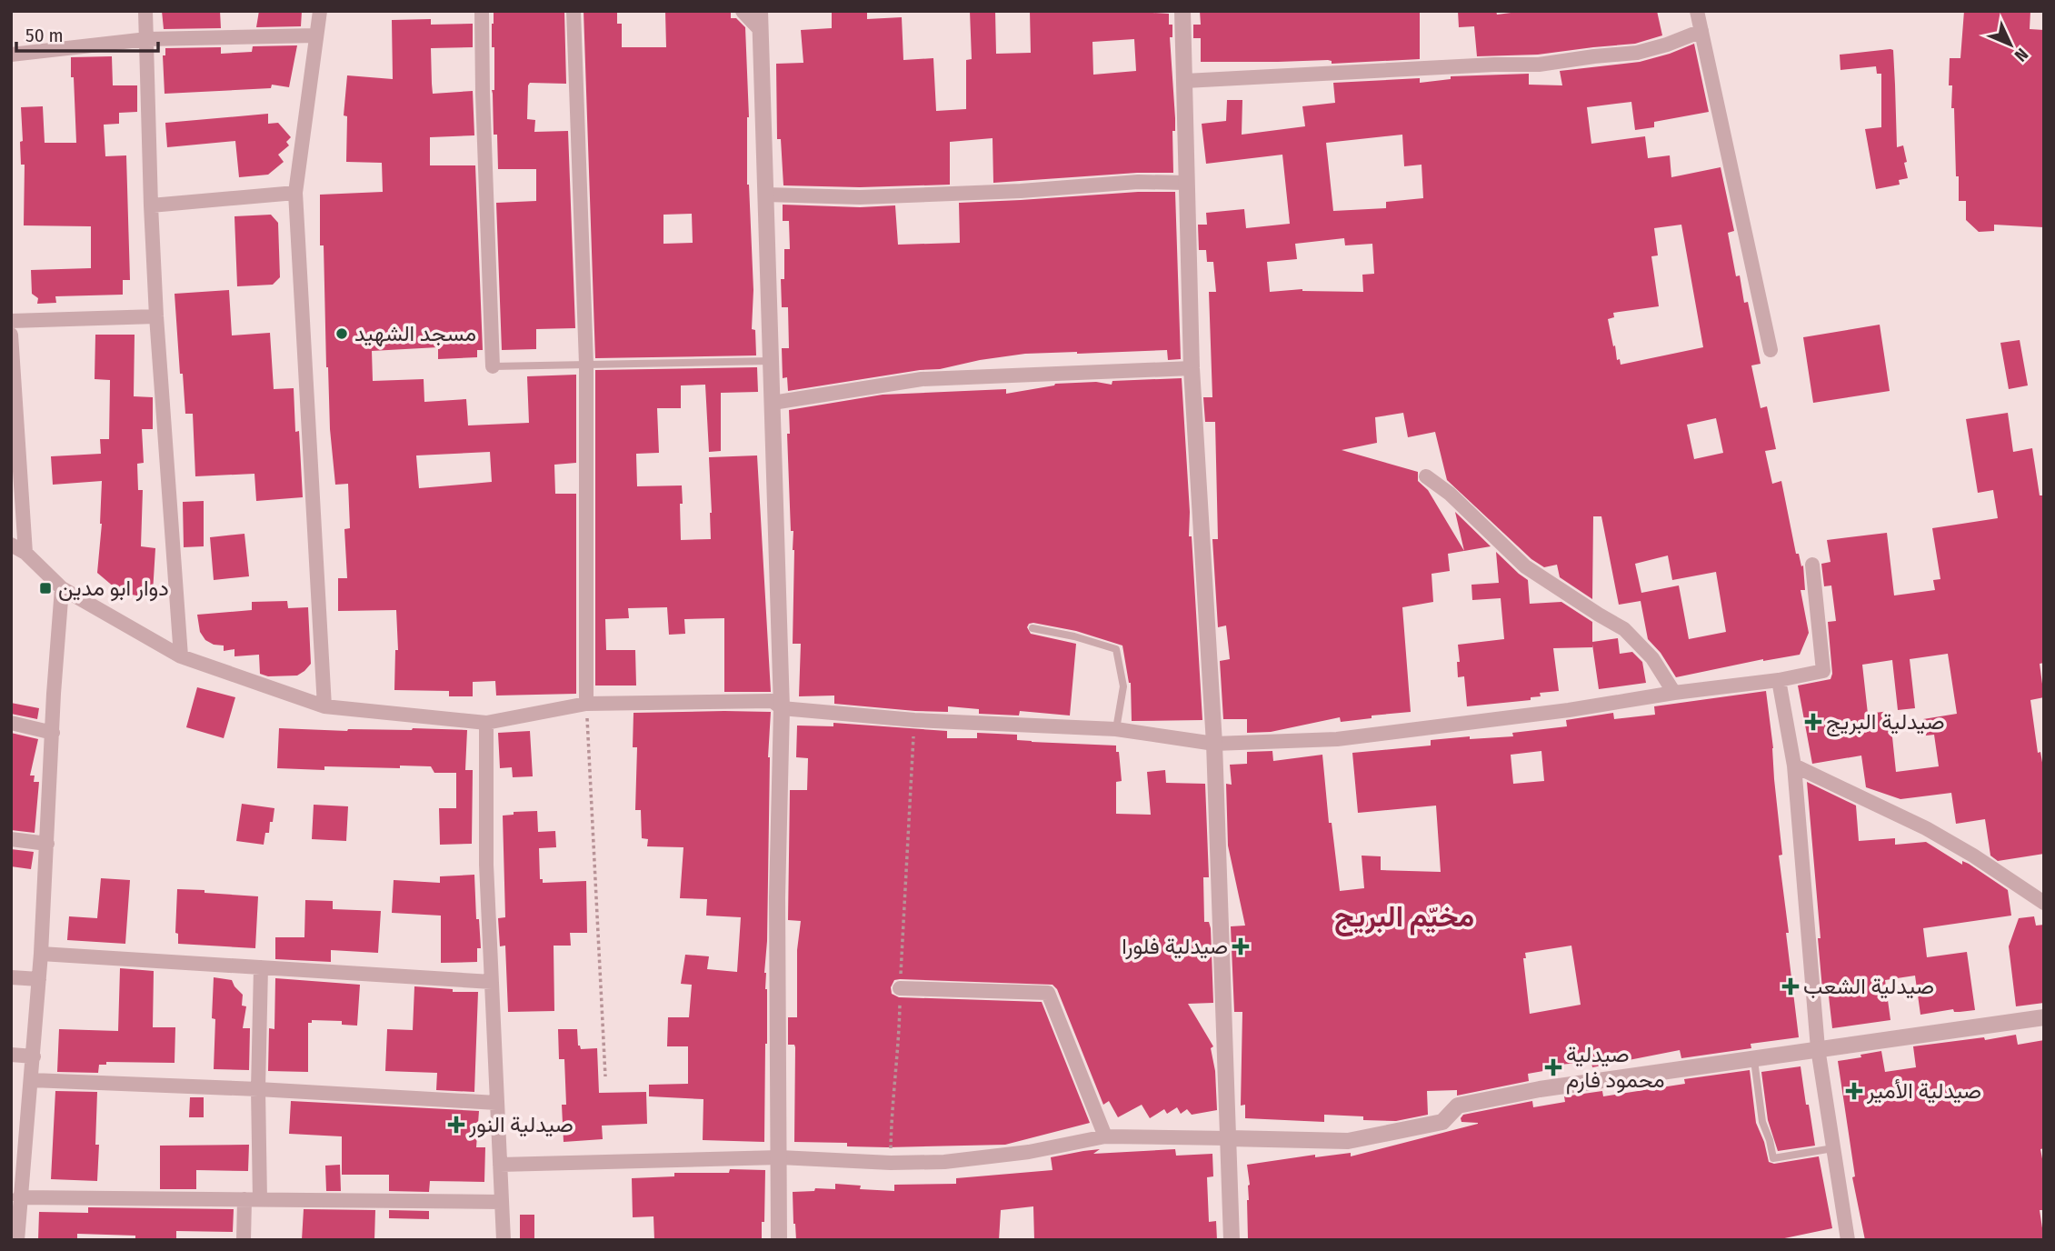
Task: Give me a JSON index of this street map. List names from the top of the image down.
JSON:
{
  "districts": ["مخيّم البريج"],
  "places": {
    "other": ["مسجد الشهيد"],
    "transit": ["دوار ابو مدين"],
    "health": [
      "صيدلية البريج",
      "صيدلية فلورا",
      "صيدلية الشعب",
      "صيدلية محمود فارم",
      "صيدلية الأمير",
      "صيدلية النور"
    ]
  },
  "scale_bar": "50 m",
  "north": "bottom right"
}
